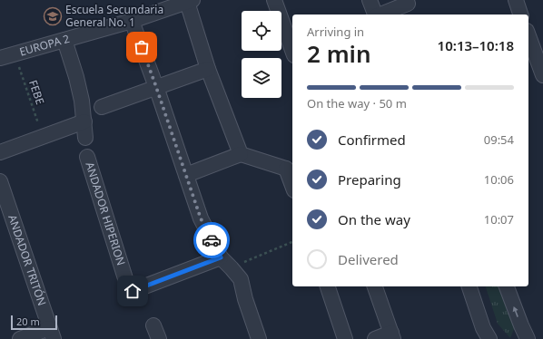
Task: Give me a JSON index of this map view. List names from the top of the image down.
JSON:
{
  "streets": {
    "street": ["EUROPA 2", "ANDADOR HIPERION", "ANDADOR TRITÓN"],
    "path": ["FEBE"]
  },
  "crossings": [
    ["EUROPA 2", "FEBE"]
  ],
  "places": {
    "school or university": ["Escuela Secundaria General No. 1"]
  },
  "scale_bar": "20 m",
  "page": {
    "heading": ["2 min", "Arriving in", "10:13–10:18"],
    "bar": "On the way · 50 m",
    "list": [
      ["Confirmed", "09:54"],
      ["Preparing", "10:06"],
      ["On the way", "10:07"],
      "Delivered"
    ],
    "scale": "20 m"
  }
}
